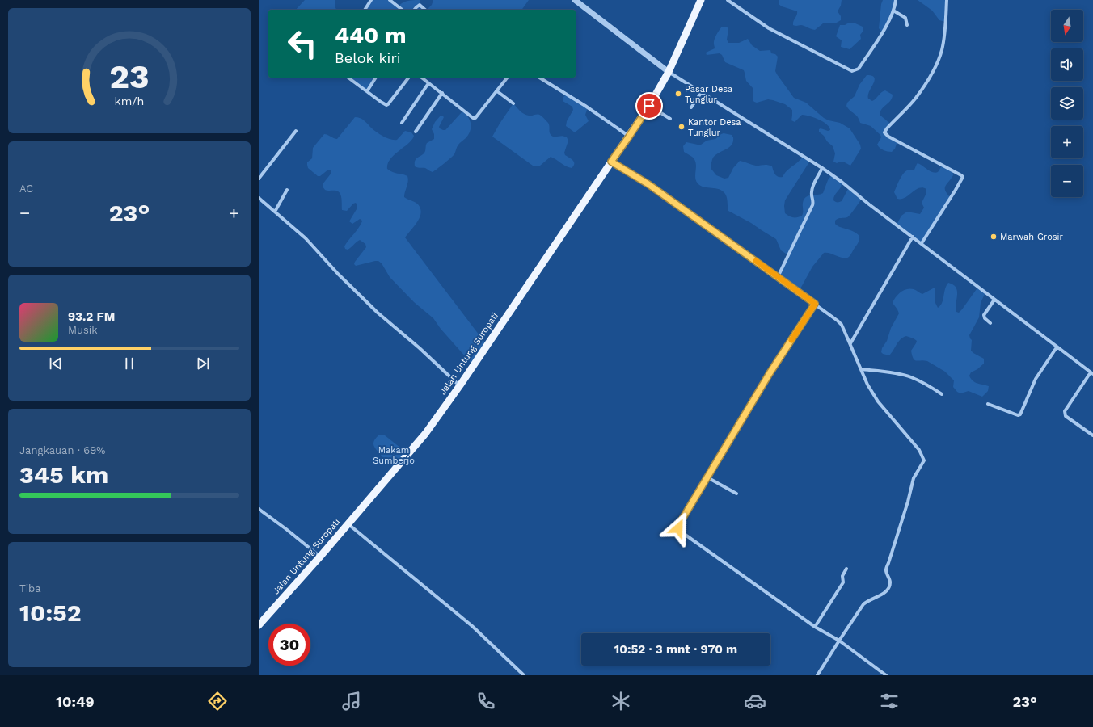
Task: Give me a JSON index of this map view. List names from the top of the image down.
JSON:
{
  "streets": {
    "main road": ["Jalan Untung Suropati"]
  },
  "parks": ["Makam Sumberjo"],
  "places": ["Pasar Desa Tunglur", "Kantor Desa Tunglur", "Marwah Grosir"],
  "north": "bottom",
  "page": {
    "map_buttons": ["+", "−"],
    "turn": ["440 m", "Belok kiri"],
    "tile": [
      "AC",
      ["Jangkauan · 69%", "345 km"],
      ["Tiba", "10:52"]
    ],
    "heat": ["−", "23°", "+"],
    "song": ["93.2 FM", "Musik"],
    "limit": "30",
    "trip": "10:52 · 3 mnt · 970 m",
    "tabs": ["10:49", "23°"],
    "gauge": ["23", "km/h"]
  }
}
